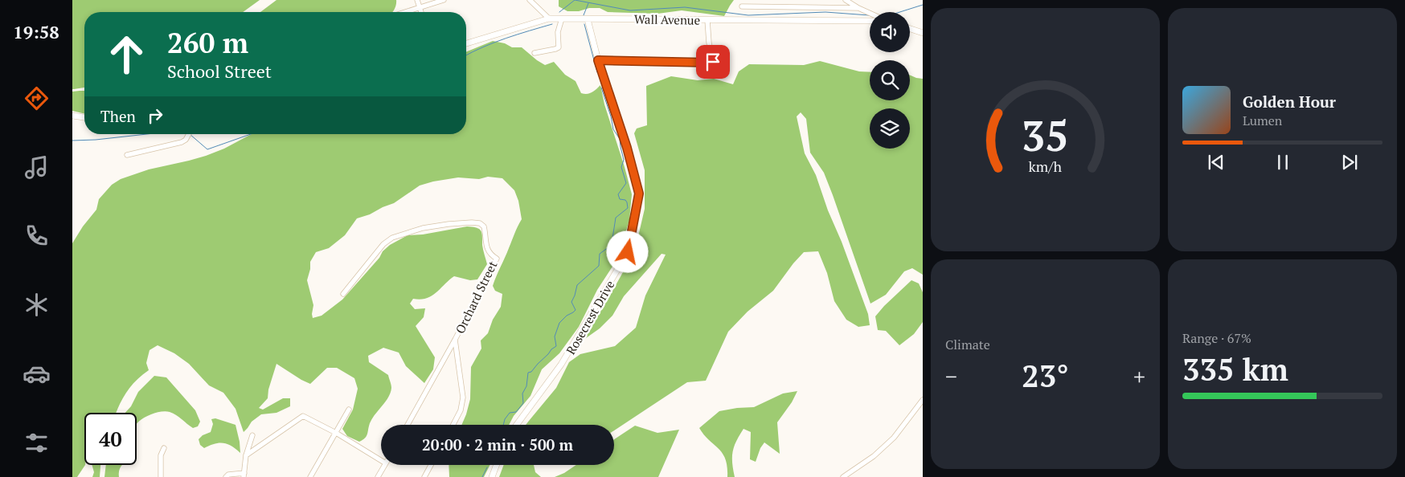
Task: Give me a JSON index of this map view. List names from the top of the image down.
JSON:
{
  "streets": {
    "street": ["Wall Avenue", "Orchard Street", "Rosecrest Drive"]
  },
  "crossings": [
    ["Wall Avenue", "Rosecrest Drive"]
  ],
  "page": {
    "tabs": "19:58",
    "turn": ["260 m", "School Street"],
    "song": ["Golden Hour", "Lumen"],
    "then": "Then",
    "tile": [
      "Climate",
      ["Range · 67%", "335 km"]
    ],
    "heat": ["−", "23°", "+"],
    "limit": "40",
    "trip": "20:00 · 2 min · 500 m",
    "gauge": ["35", "km/h"]
  }
}
